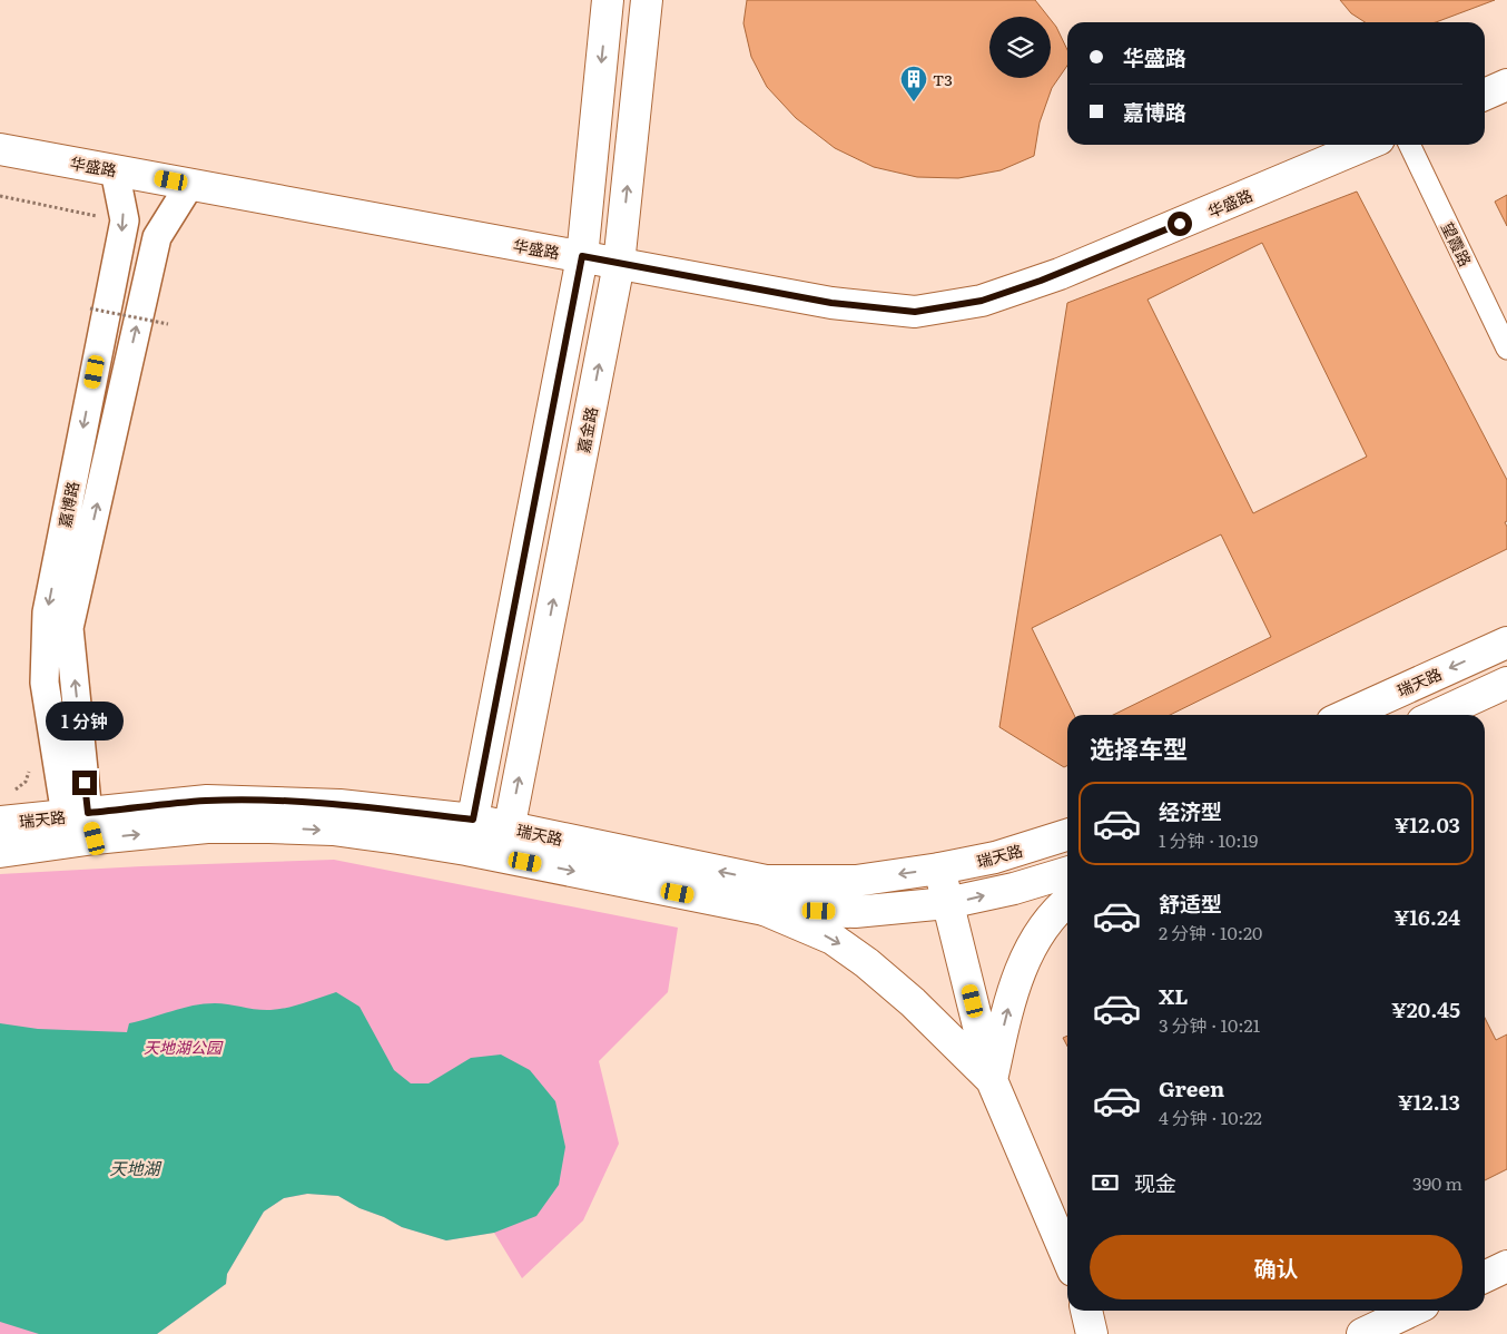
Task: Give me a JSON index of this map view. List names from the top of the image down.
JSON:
{
  "streets": {
    "main road": ["华盛路", "嘉金路", "瑞天路"],
    "street": ["望霞路", "嘉博路"]
  },
  "crossings": [
    ["华盛路", "嘉金路"],
    ["华盛路", "嘉博路"],
    ["嘉金路", "瑞天路"],
    ["嘉博路", "瑞天路"]
  ],
  "water": ["天地湖"],
  "parks": ["天地湖公园"],
  "places": {
    "building": ["T3"]
  },
  "page": {
    "banner": ["华盛路", "嘉博路"],
    "bubble": "1 分钟",
    "heading": "选择车型",
    "list": [
      {
        "name": "经济型",
        "note": "1 分钟 · 10:19",
        "value": "¥12.03"
      },
      {
        "name": "舒适型",
        "note": "2 分钟 · 10:20",
        "value": "¥16.24"
      },
      {
        "name": "XL",
        "note": "3 分钟 · 10:21",
        "value": "¥20.45"
      },
      {
        "name": "Green",
        "note": "4 分钟 · 10:22",
        "value": "¥12.13"
      }
    ],
    "pay": ["现金", "390 m"],
    "buttons": "确认"
  }
}
